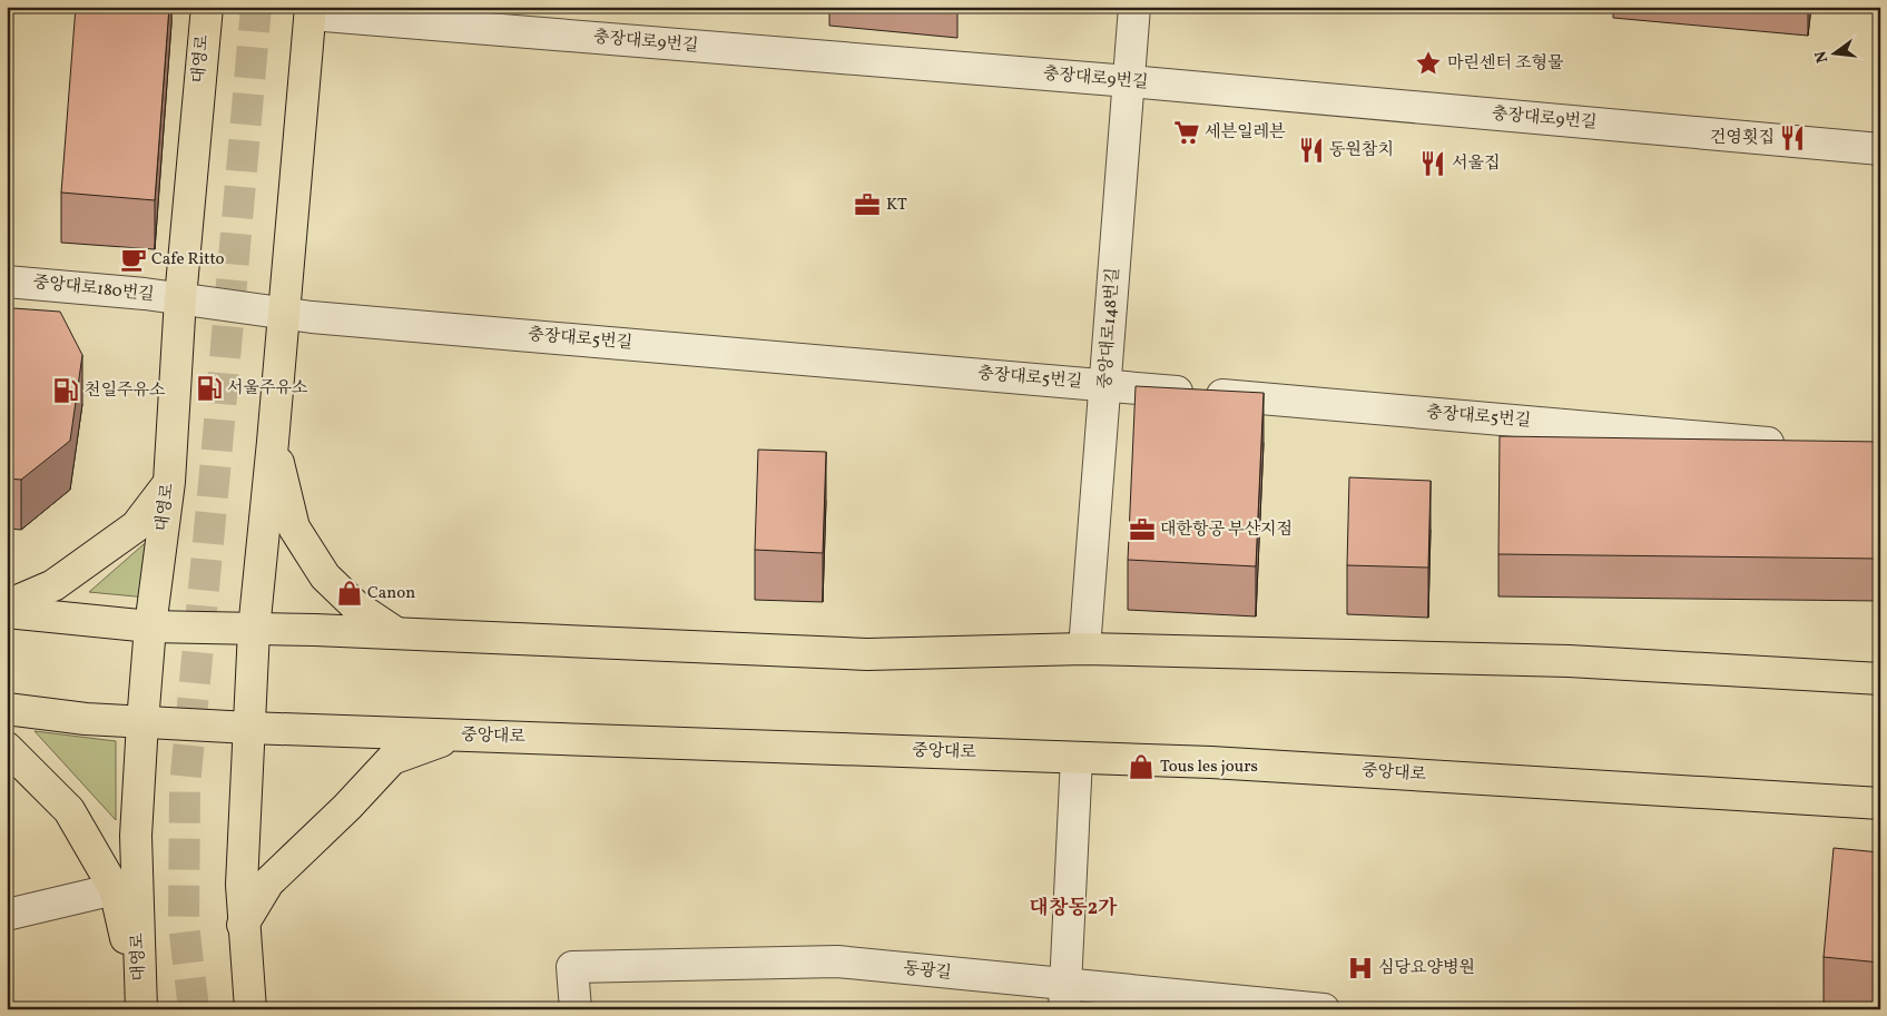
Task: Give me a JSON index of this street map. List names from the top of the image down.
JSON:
{
  "streets": {
    "main road": ["대영로", "중앙대로"],
    "street": [
      "충장대로9번길",
      "중앙대로180번길",
      "중앙대로148번길",
      "충장대로5번길",
      "동광길"
    ]
  },
  "crossings": [
    ["충장대로9번길", "중앙대로148번길"],
    ["대영로", "중앙대로180번길"],
    ["대영로", "충장대로5번길"],
    ["대영로", "중앙대로"],
    ["중앙대로180번길", "충장대로5번길"],
    ["중앙대로148번길", "충장대로5번길"]
  ],
  "districts": ["대창동2가"],
  "places": {
    "place": ["마린센터 조형물"],
    "supermarket": ["세븐일레븐"],
    "restaurant": ["건영횟집", "동원참치", "서울집"],
    "office": ["KT", "대한항공 부산지점"],
    "cafe": ["Cafe Ritto"],
    "fuel station": ["서울주유소", "천일주유소"],
    "shop": ["Canon", "Tous les jours"],
    "hospital": ["심당요양병원"]
  },
  "north": "left"
}
